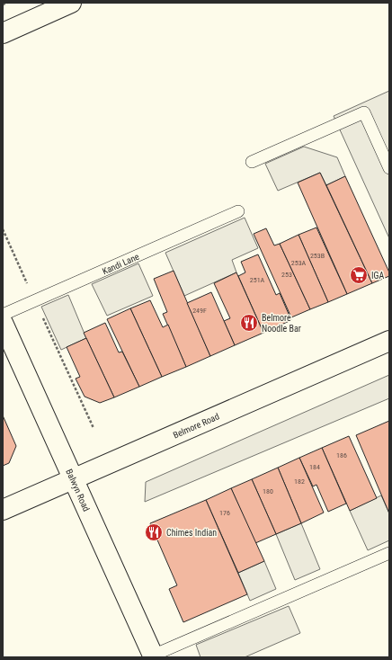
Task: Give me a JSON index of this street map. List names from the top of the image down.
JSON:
{
  "streets": {
    "main road": ["Belmore Road", "Balwyn Road"],
    "lane": ["Kandi Lane"]
  },
  "crossings": [
    ["Belmore Road", "Balwyn Road"]
  ],
  "places": {
    "supermarket": ["IGA"],
    "restaurant": ["Belmore Noodle Bar", "Chimes Indian"]
  },
  "house_numbers": [
    "253B",
    "253A",
    "253",
    "251A",
    "249F",
    "186",
    "184",
    "182",
    "180",
    "176"
  ]
}
